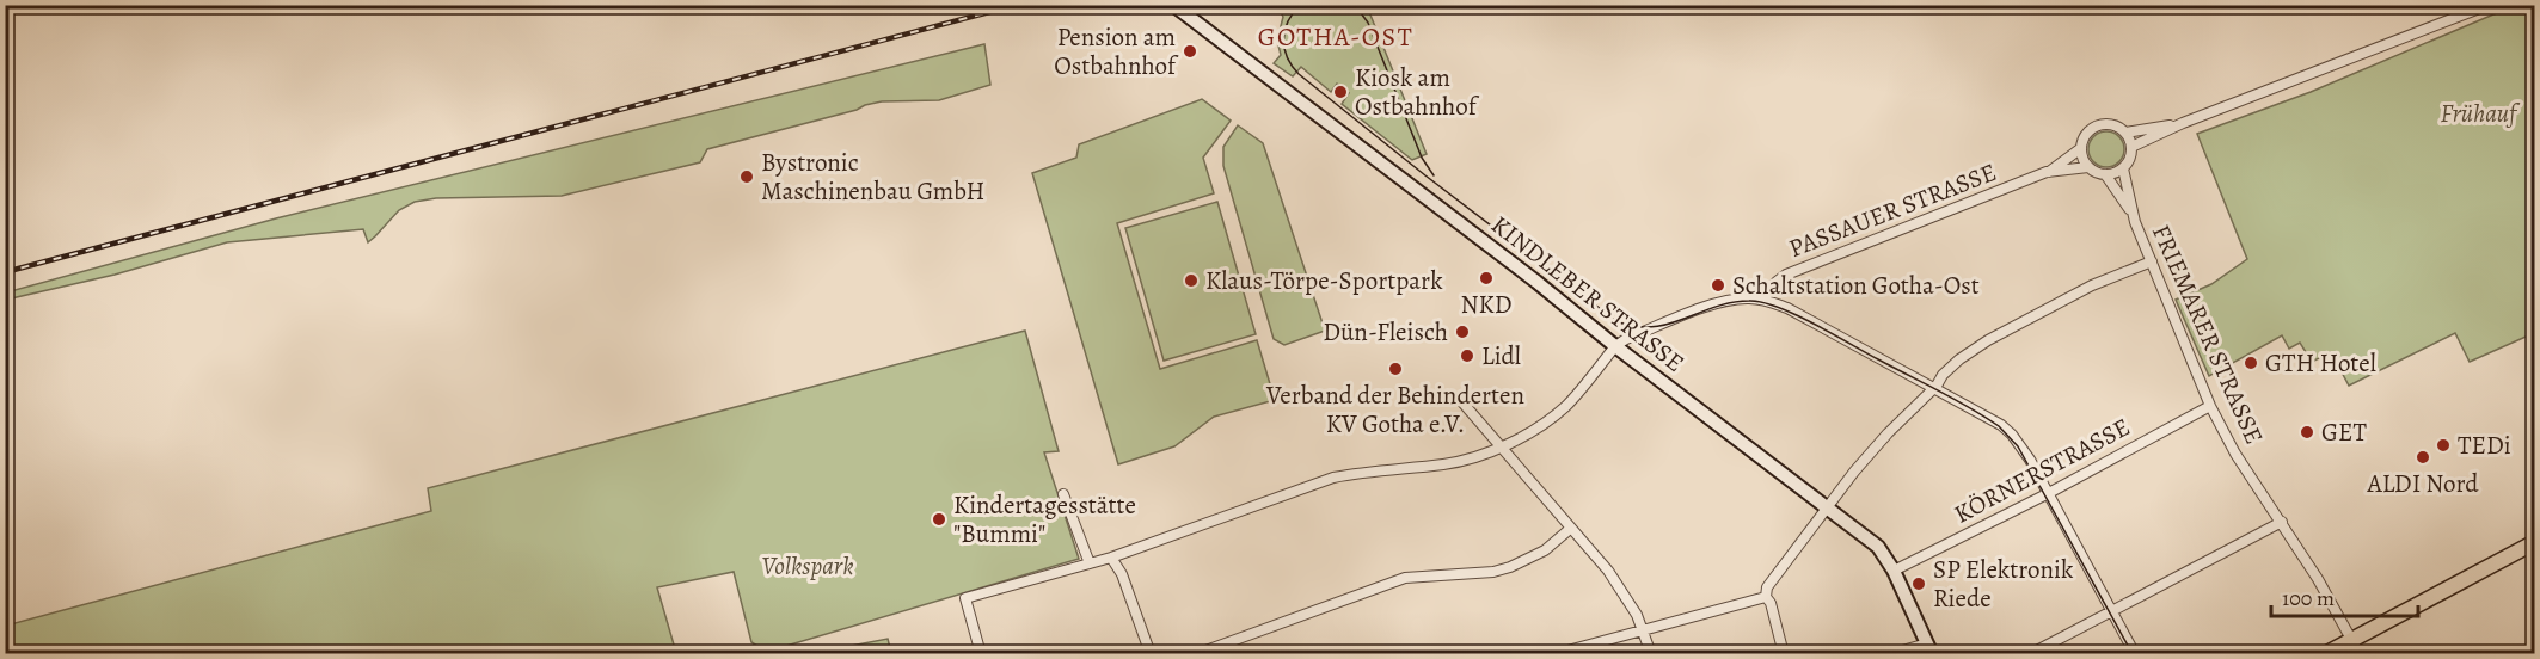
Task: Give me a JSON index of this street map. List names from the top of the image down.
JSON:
{
  "streets": {
    "main road": ["KINDLEBER STRASSE"],
    "street": ["PASSAUER STRASSE", "FRIEMARER STRASSE", "KÖRNERSTRASSE"]
  },
  "crossings": [
    ["PASSAUER STRASSE", "FRIEMARER STRASSE"],
    ["KINDLEBER STRASSE", "KÖRNERSTRASSE"],
    ["FRIEMARER STRASSE", "KÖRNERSTRASSE"]
  ],
  "districts": ["GOTHA-OST"],
  "parks": ["Frühauf", "Volkspark"],
  "places": [
    "Pension am Ostbahnhof",
    "Kiosk am Ostbahnhof",
    "Bystronic Maschinenbau GmbH",
    "NKD",
    "Klaus-Törpe-Sportpark",
    "Schaltstation Gotha-Ost",
    "Dün-Fleisch",
    "Lidl",
    "GTH Hotel",
    "Verband der Behinderten KV Gotha e.V.",
    "GET",
    "TEDi",
    "ALDI Nord",
    "Kindertagesstätte \"Bummi\"",
    "SP Elektronik Riede"
  ],
  "scale_bar": "100 m"
}
